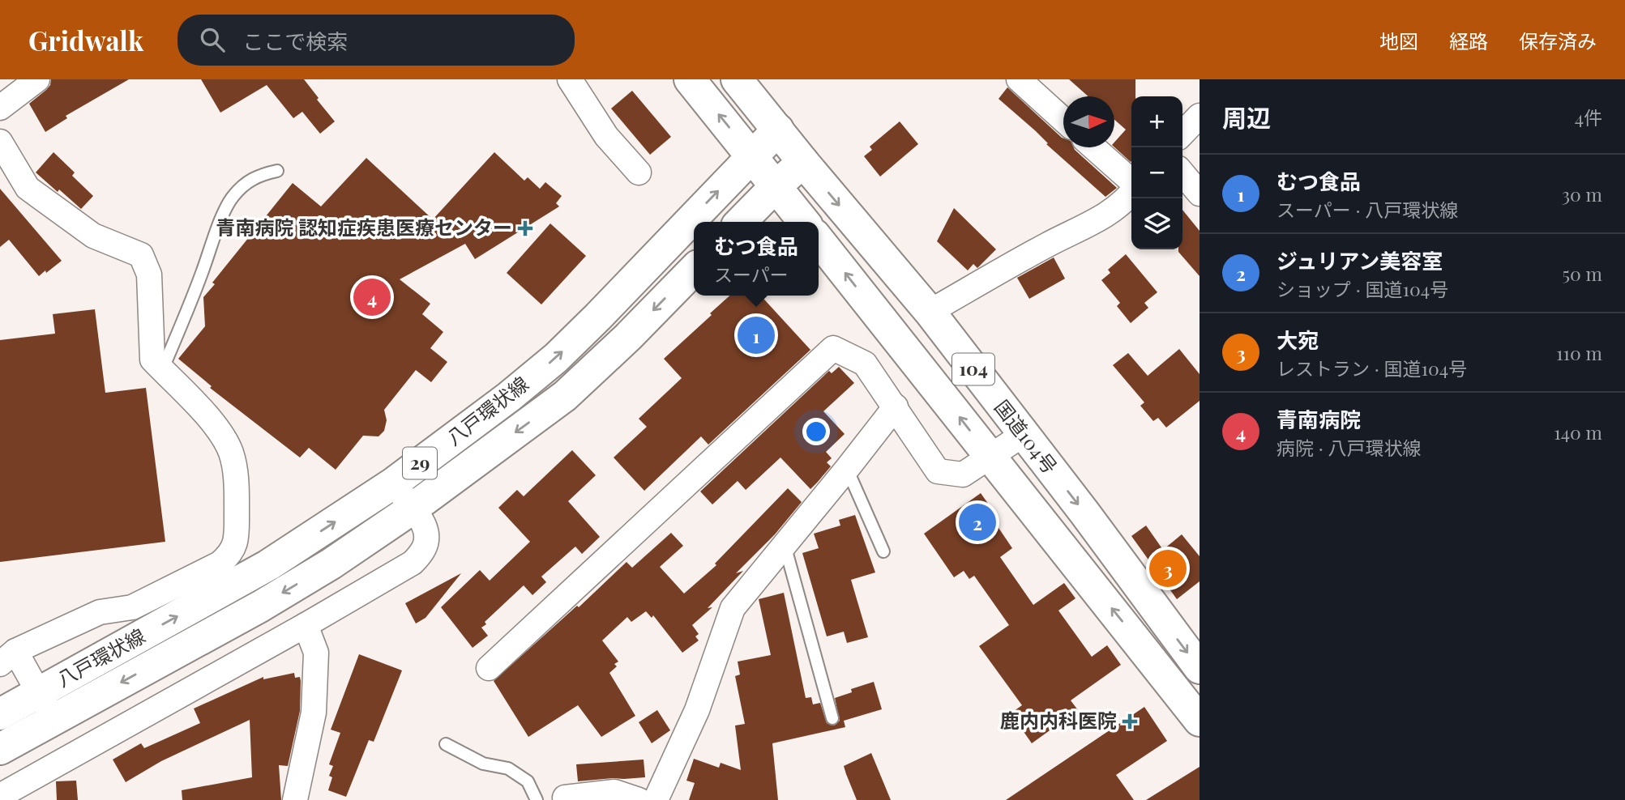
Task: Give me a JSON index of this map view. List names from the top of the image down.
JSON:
{
  "streets": {
    "main road": [
      "104",
      "八戸環状線",
      "国道104号",
      "29"
    ]
  },
  "crossings": [
    ["八戸環状線", "国道104号"]
  ],
  "places": {
    "health": ["青南病院 認知症疾患医療センター", "鹿内内科医院"]
  },
  "north": "right",
  "page": {
    "header": "Gridwalk",
    "search": "ここで検索",
    "nav": ["地図", "経路", "保存済み"],
    "heading": ["周辺", "4件"],
    "map_buttons": ["+", "−"],
    "list": [
      {
        "mark": "1",
        "name": "むつ食品",
        "note": "スーパー · 八戸環状線",
        "value": "30 m"
      },
      {
        "mark": "2",
        "name": "ジュリアン美容室",
        "note": "ショップ · 国道104号",
        "value": "50 m"
      },
      {
        "mark": "3",
        "name": "大宛",
        "note": "レストラン · 国道104号",
        "value": "110 m"
      },
      {
        "mark": "4",
        "name": "青南病院",
        "note": "病院 · 八戸環状線",
        "value": "140 m"
      }
    ],
    "popup": ["むつ食品", "スーパー"],
    "pins": [
      "4",
      "1",
      "2",
      "3"
    ]
  }
}
